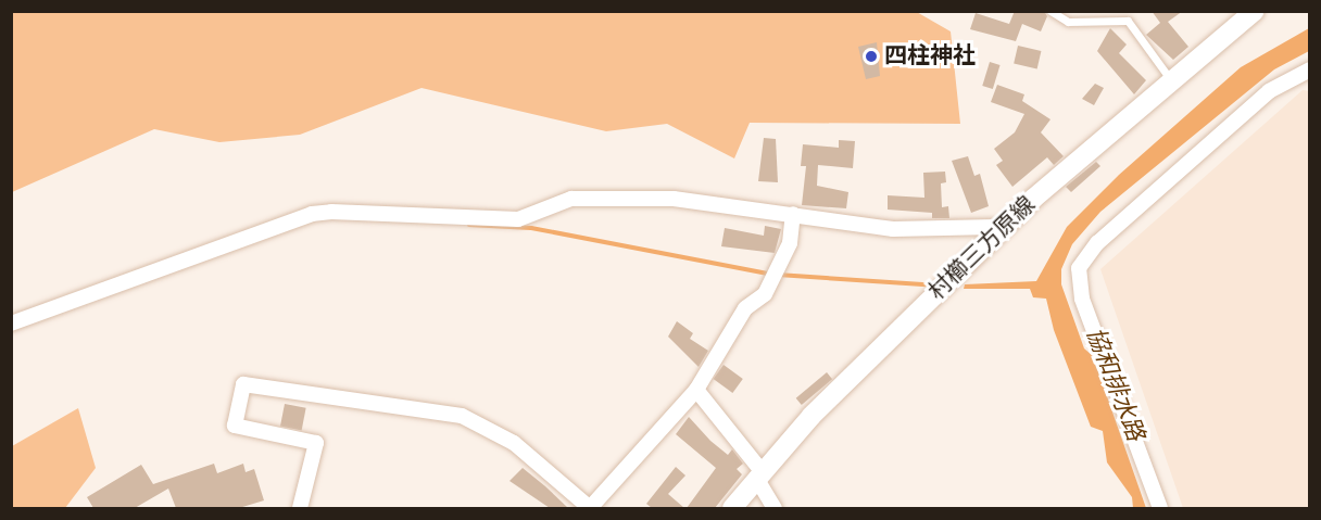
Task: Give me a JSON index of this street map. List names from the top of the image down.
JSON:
{
  "streets": {
    "main road": ["村櫛三方原線"]
  },
  "water": ["協和排水路"],
  "places": ["四柱神社"]
}
